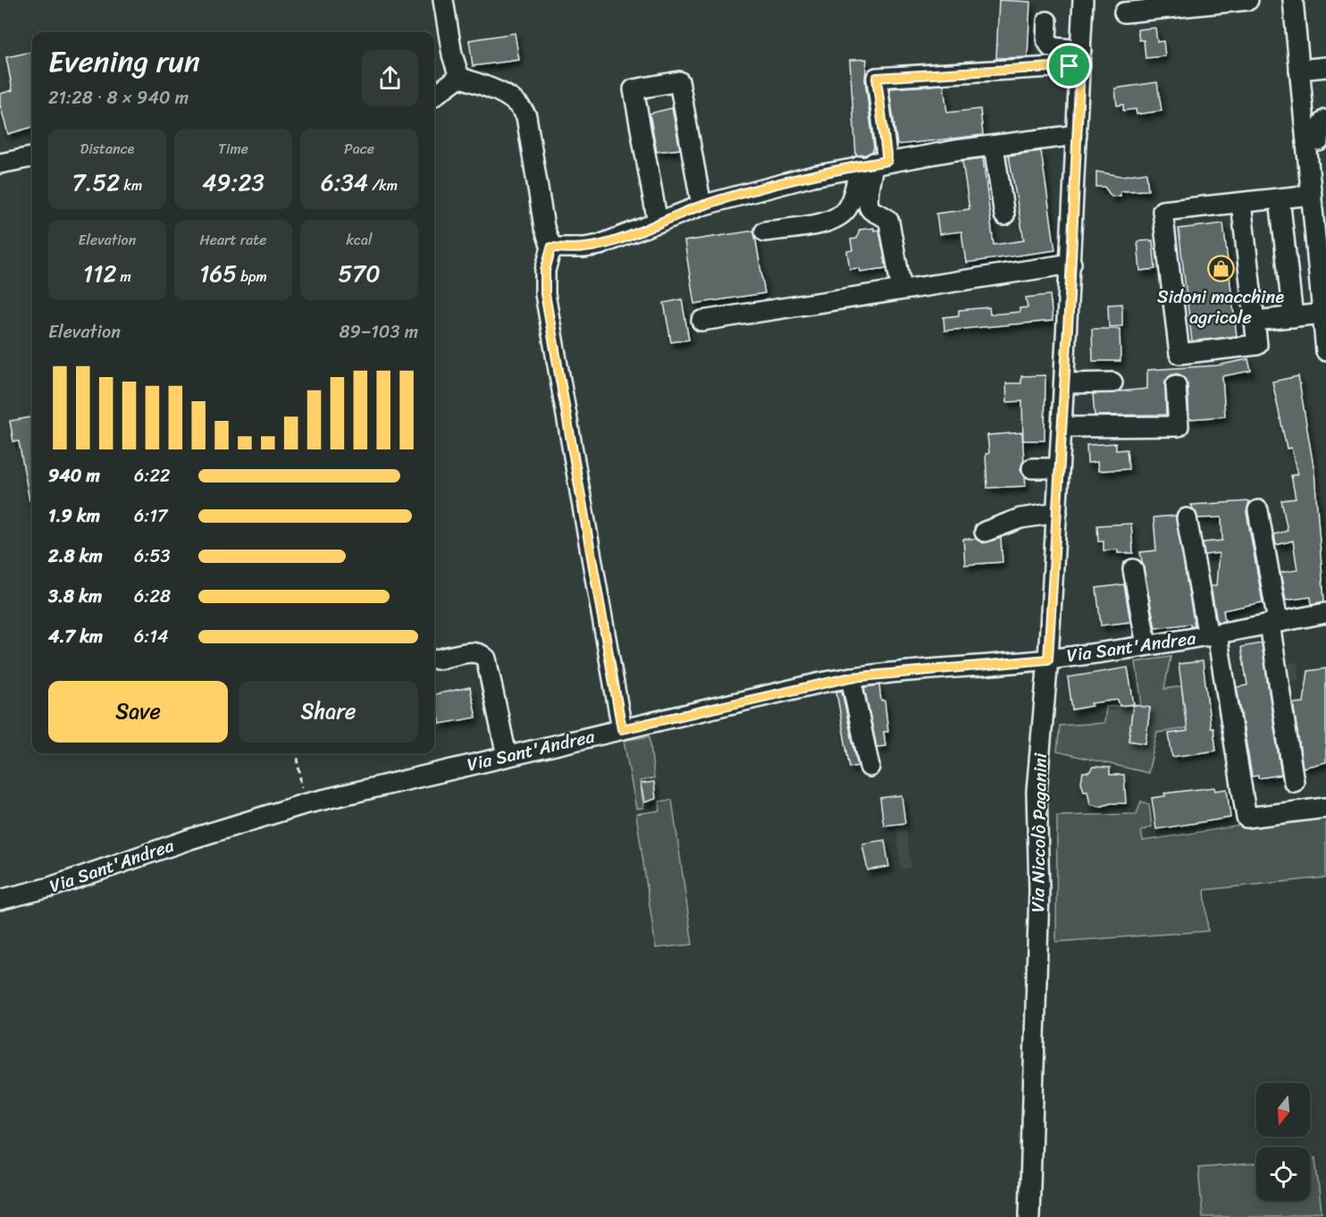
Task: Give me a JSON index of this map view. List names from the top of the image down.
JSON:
{
  "streets": {
    "street": ["Via Sant'Andrea", "Via Niccolò Paganini"]
  },
  "crossings": [
    ["Via Sant'Andrea", "Via Niccolò Paganini"]
  ],
  "places": {
    "shop": ["Sidoni macchine agricole"]
  },
  "north": "bottom",
  "page": {
    "heading": ["Evening run", "21:28 · 8 × 940 m"],
    "stats": [
      ["Distance", "7.52 km"],
      ["Time", "49:23"],
      ["Pace", "6:34 /km"],
      ["Elevation", "112 m"],
      ["Heart rate", "165 bpm"],
      ["kcal", "570"]
    ],
    "chart": ["Elevation", "89–103 m"],
    "list": [
      {
        "name": "940 m",
        "note": "6:22"
      },
      {
        "name": "1.9 km",
        "note": "6:17"
      },
      {
        "name": "2.8 km",
        "note": "6:53"
      },
      {
        "name": "3.8 km",
        "note": "6:28"
      },
      {
        "name": "4.7 km",
        "note": "6:14"
      }
    ],
    "buttons": ["Save", "Share"]
  }
}
